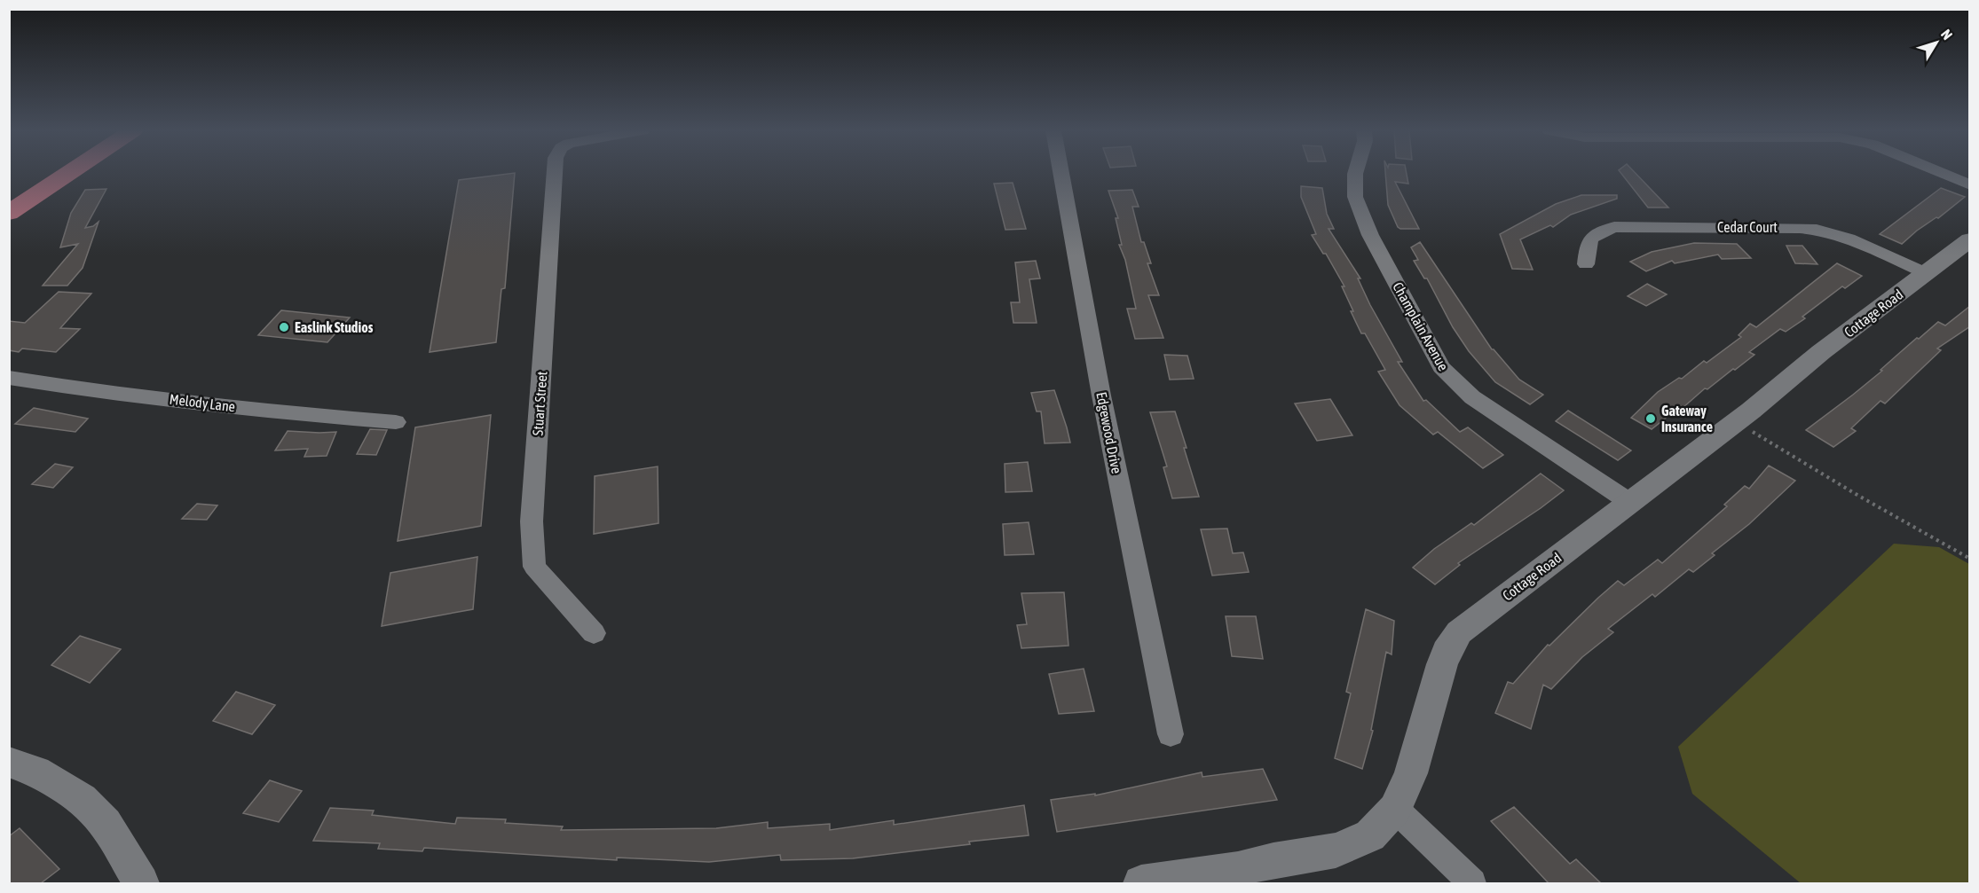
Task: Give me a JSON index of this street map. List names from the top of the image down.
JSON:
{
  "streets": {
    "street": [
      "Cedar Court",
      "Cottage Road",
      "Champlain Avenue",
      "Melody Lane",
      "Stuart Street",
      "Edgewood Drive"
    ]
  },
  "crossings": [
    ["Cedar Court", "Cottage Road"],
    ["Cottage Road", "Champlain Avenue"]
  ],
  "places": ["Easlink Studios", "Gateway Insurance"],
  "north": "top right"
}
